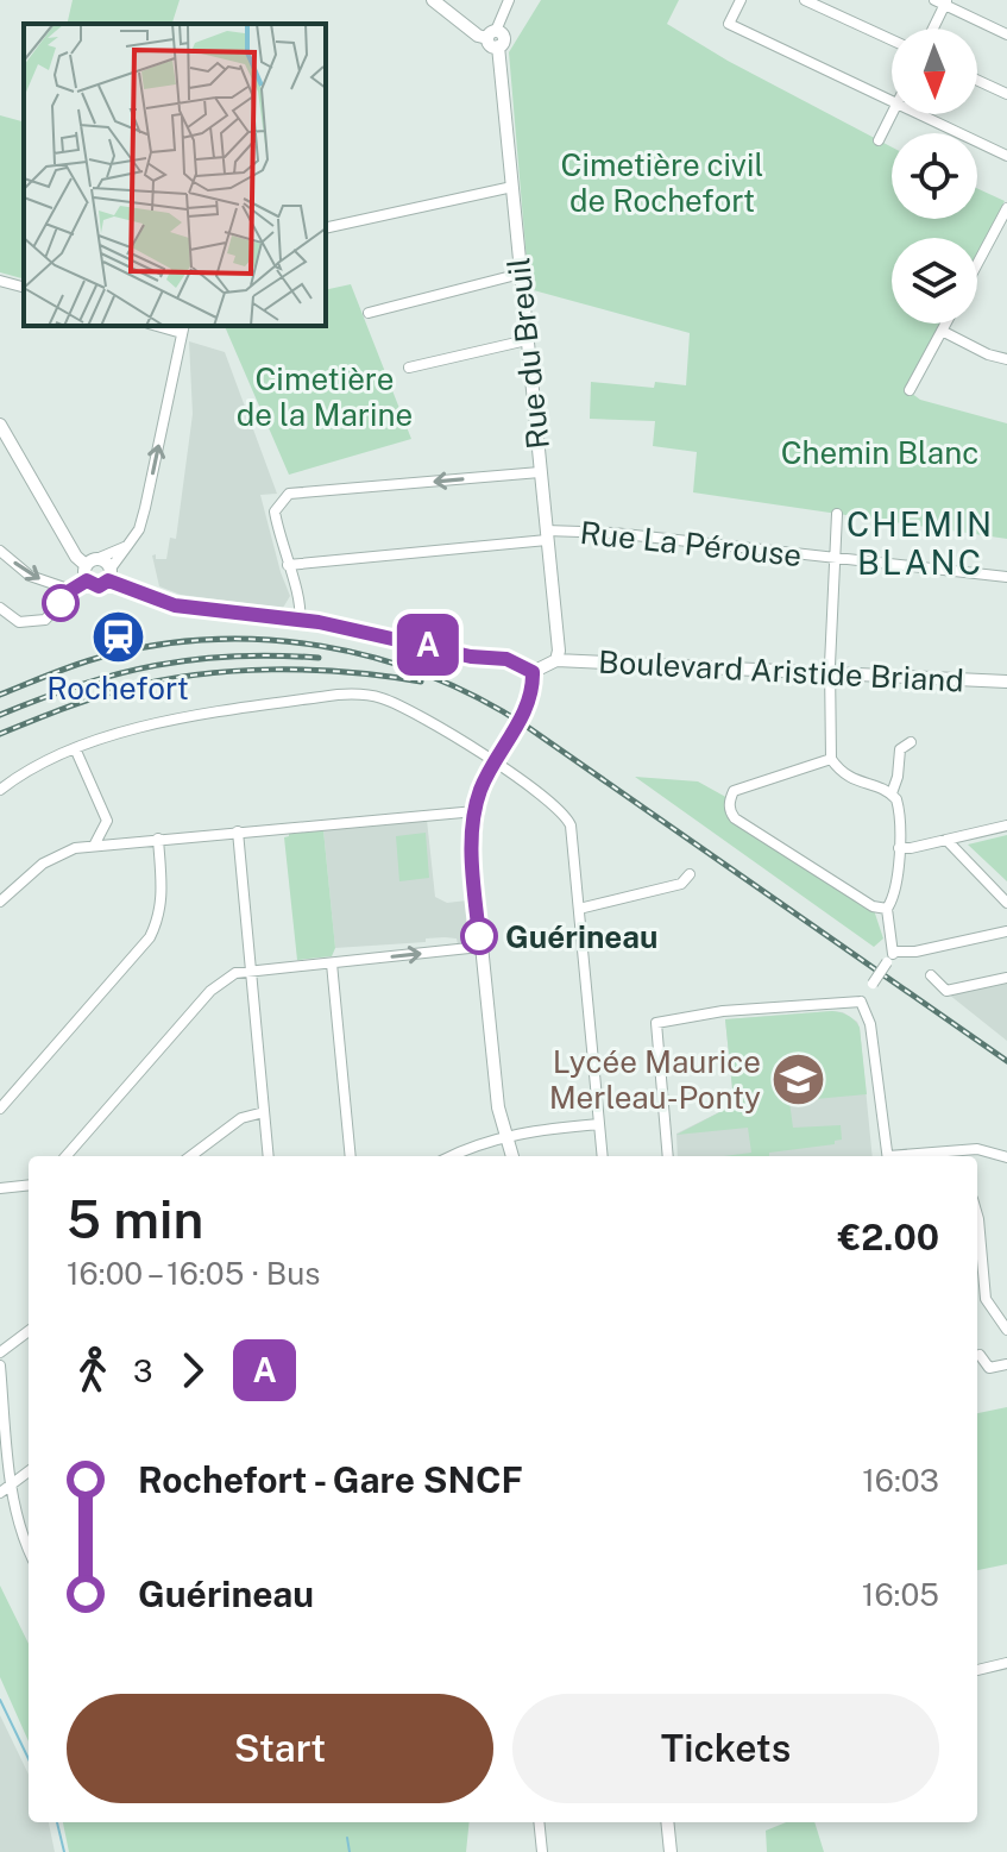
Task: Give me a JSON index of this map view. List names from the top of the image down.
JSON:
{
  "streets": {
    "street": ["Rue du Breuil", "Rue La Pérouse", "Boulevard Aristide Briand"]
  },
  "crossings": [
    ["Rue du Breuil", "Rue La Pérouse"],
    ["Rue du Breuil", "Boulevard Aristide Briand"]
  ],
  "districts": ["CHEMIN BLANC"],
  "parks": ["Cimetière civil de Rochefort", "Cimetière de la Marine", "Chemin Blanc"],
  "places": {
    "station": ["Rochefort"],
    "other": ["Guérineau"],
    "school or university": ["Lycée Maurice Merleau-Ponty"]
  },
  "lines": ["bus line A"],
  "north": "bottom",
  "page": {
    "on_map": "A",
    "heading": ["5 min", "16:00 – 16:05 · Bus", "€2.00"],
    "legs": ["3", "A"],
    "list": [
      {
        "name": "Rochefort - Gare SNCF",
        "value": "16:03"
      },
      {
        "name": "Guérineau",
        "value": "16:05"
      }
    ],
    "buttons": ["Start", "Tickets"]
  }
}
